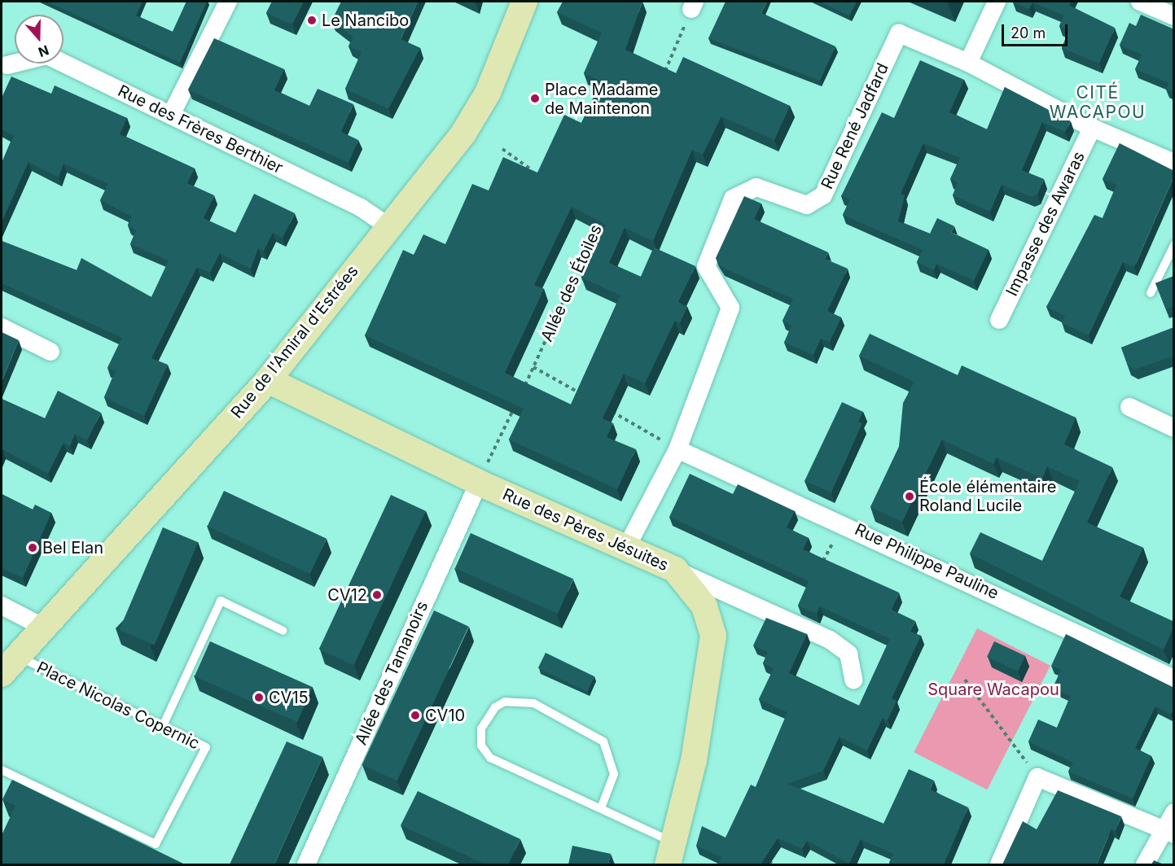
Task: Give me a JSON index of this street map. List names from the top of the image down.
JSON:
{
  "streets": {
    "street": [
      "Rue René Jadfard",
      "Rue des Frères Berthier",
      "Impasse des Awaras",
      "Rue de l'Amiral d'Estrées",
      "Rue des Pères Jésuites",
      "Rue Philippe Pauline",
      "Allée des Tamanoirs"
    ],
    "lane": ["Place Nicolas Copernic"],
    "path": ["Allée des Étoiles"]
  },
  "crossings": [
    ["Rue René Jadfard", "Rue des Pères Jésuites"],
    ["Rue René Jadfard", "Rue Philippe Pauline"],
    ["Rue des Frères Berthier", "Rue de l'Amiral d'Estrées"],
    ["Rue de l'Amiral d'Estrées", "Rue des Pères Jésuites"],
    ["Rue de l'Amiral d'Estrées", "Place Nicolas Copernic"],
    ["Rue des Pères Jésuites", "Allée des Tamanoirs"]
  ],
  "districts": ["CITÉ WACAPOU"],
  "parks": ["Square Wacapou"],
  "places": [
    "Le Nancibo",
    "Place Madame de Maintenon",
    "École élémentaire Roland Lucile",
    "Bel Elan",
    "CV12",
    "CV15",
    "CV10"
  ],
  "scale_bar": "20 m",
  "north": "bottom"
}
